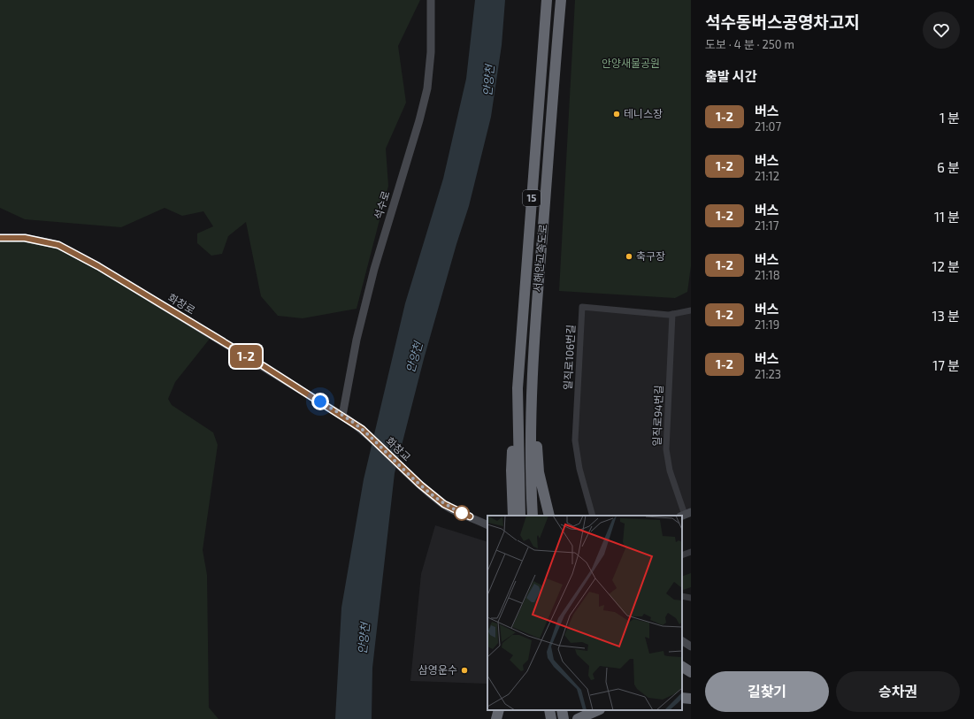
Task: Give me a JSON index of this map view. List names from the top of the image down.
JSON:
{
  "streets": {
    "highway": ["15", "서해안고속도로"],
    "street": [
      "석수로",
      "화창로",
      "일직로106번길",
      "일직로94번길",
      "화창교"
    ]
  },
  "crossings": [
    ["석수로", "화창로"],
    ["화창로", "화창교"],
    ["일직로106번길", "일직로94번길"]
  ],
  "water": ["안양천"],
  "parks": ["안양새물공원"],
  "places": ["테니스장", "축구장", "삼영운수"],
  "lines": ["bus line 1-2"],
  "page": {
    "on_map": "1-2",
    "heading": [
      ["석수동버스공영차고지", "도보 · 4 분 · 250 m"],
      "출발 시간"
    ],
    "list": [
      {
        "mark": "1-2",
        "name": "버스",
        "note": "21:07",
        "value": "1 분"
      },
      {
        "mark": "1-2",
        "name": "버스",
        "note": "21:12",
        "value": "6 분"
      },
      {
        "mark": "1-2",
        "name": "버스",
        "note": "21:17",
        "value": "11 분"
      },
      {
        "mark": "1-2",
        "name": "버스",
        "note": "21:18",
        "value": "12 분"
      },
      {
        "mark": "1-2",
        "name": "버스",
        "note": "21:19",
        "value": "13 분"
      },
      {
        "mark": "1-2",
        "name": "버스",
        "note": "21:23",
        "value": "17 분"
      }
    ],
    "buttons": ["길찾기", "승차권"]
  }
}
